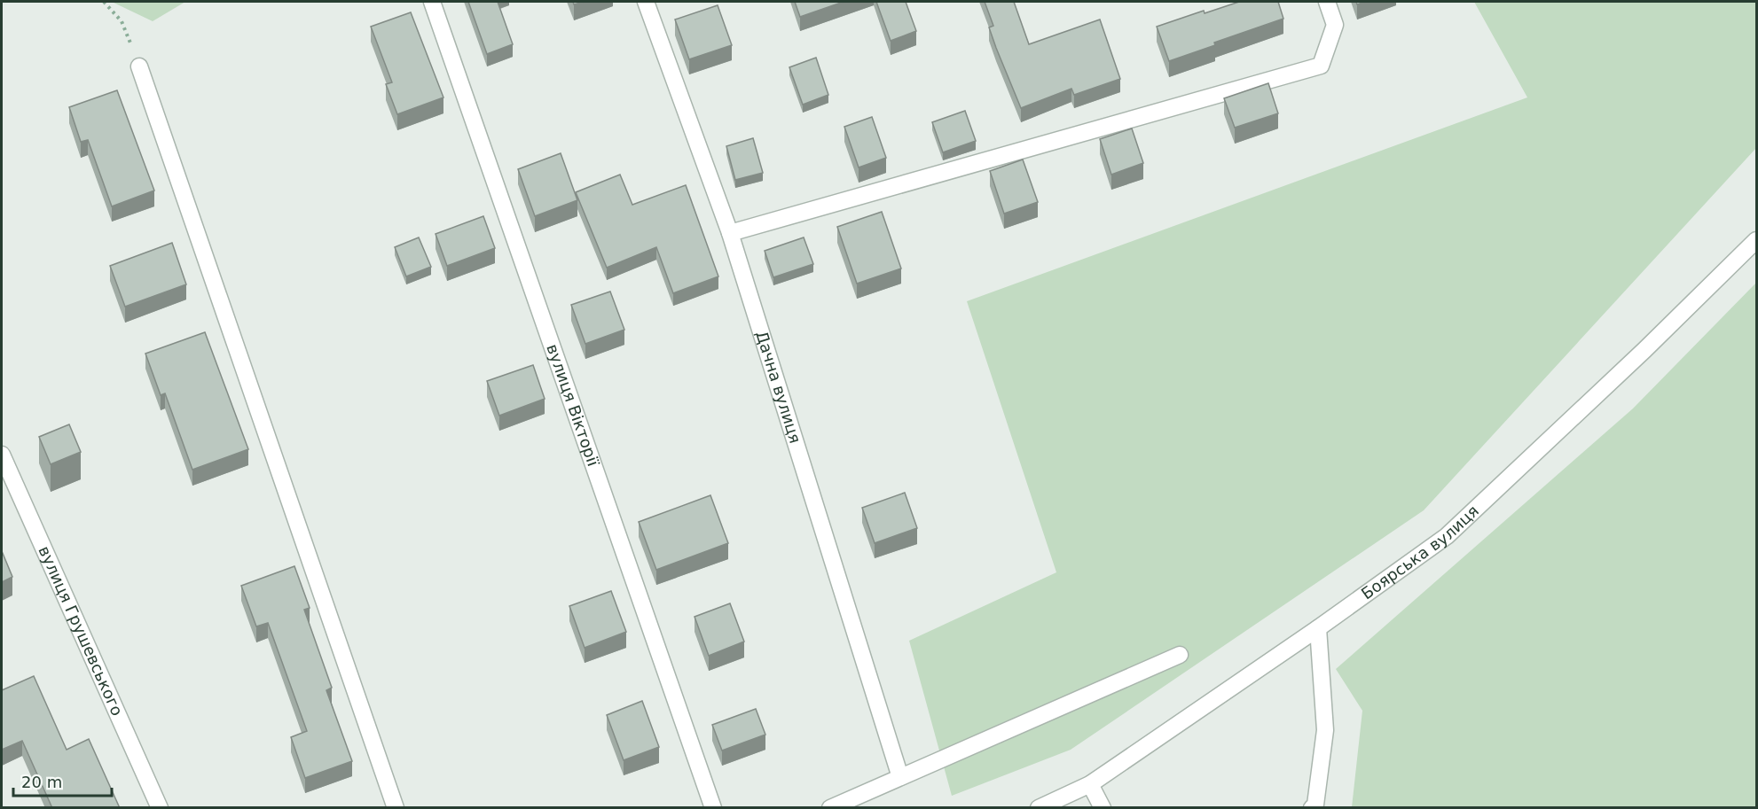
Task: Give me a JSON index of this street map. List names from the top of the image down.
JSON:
{
  "streets": {
    "street": [
      "Дачна вулиця",
      "вулиця Вікторії",
      "Боярська вулиця",
      "вулиця Грушевського"
    ]
  },
  "scale_bar": "20 m"
}
